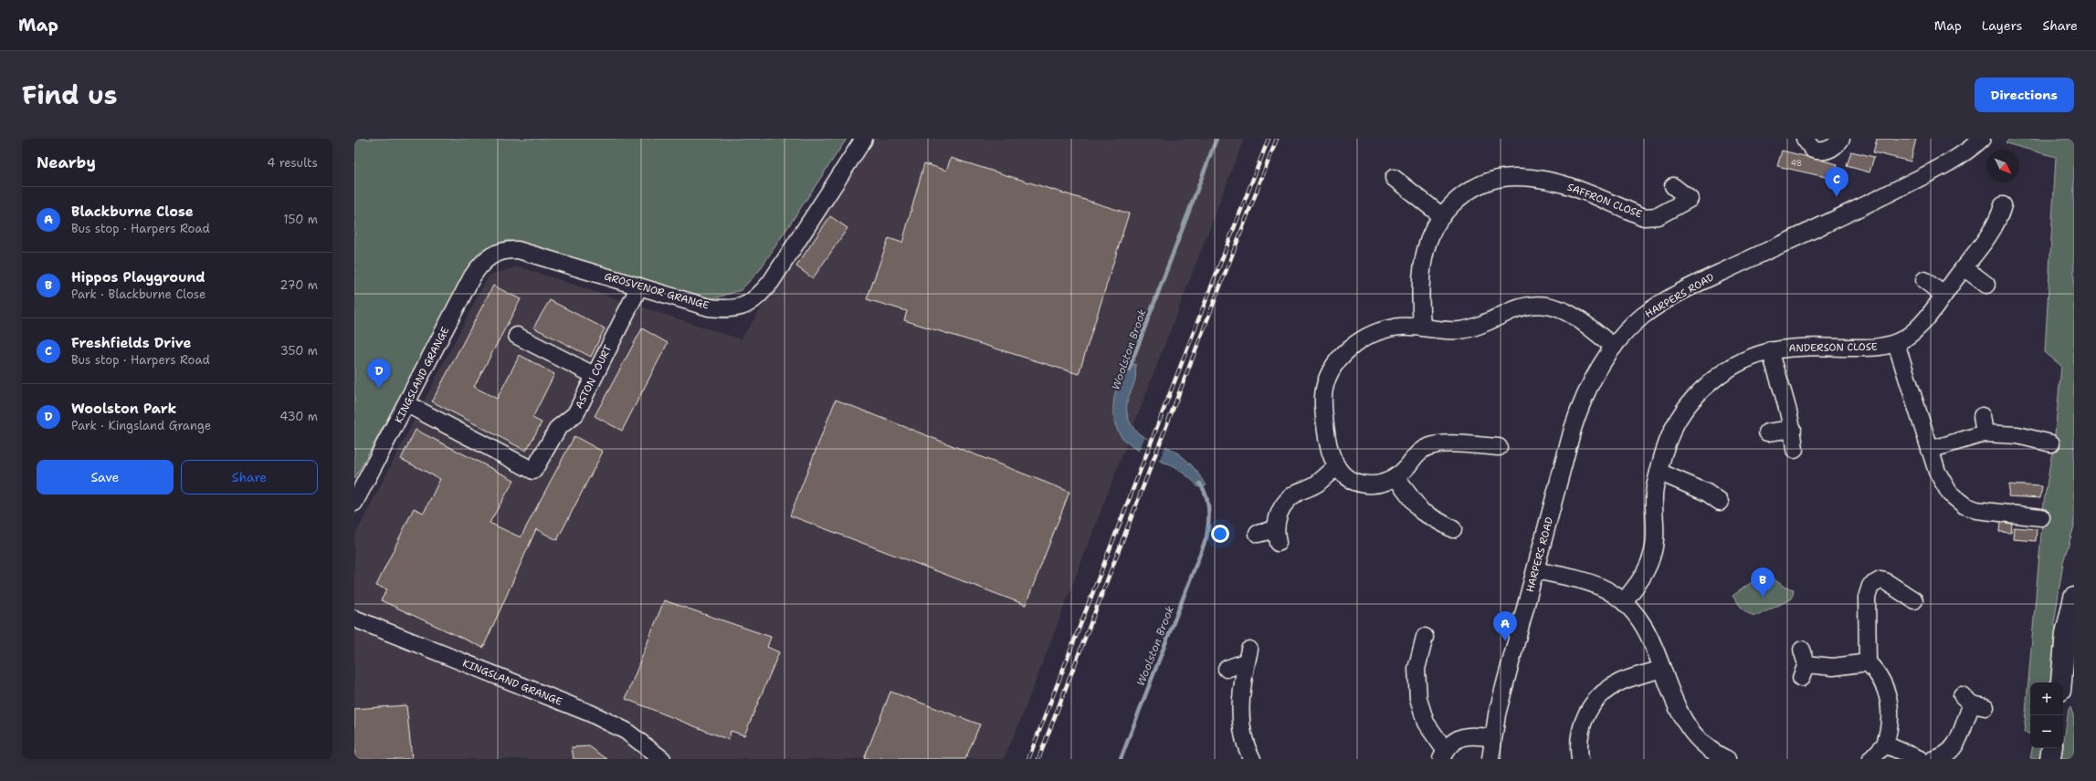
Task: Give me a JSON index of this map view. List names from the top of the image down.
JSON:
{
  "streets": {
    "street": [
      "SAFFRON CLOSE",
      "GROSVENOR GRANGE",
      "HARPERS ROAD",
      "ANDERSON CLOSE",
      "KINGSLAND GRANGE",
      "ASTON COURT"
    ]
  },
  "crossings": [
    ["GROSVENOR GRANGE", "KINGSLAND GRANGE"],
    ["GROSVENOR GRANGE", "ASTON COURT"],
    ["KINGSLAND GRANGE", "ASTON COURT"]
  ],
  "water": ["Woolston Brook"],
  "house_numbers": ["48"],
  "north": "bottom right",
  "page": {
    "header": "Map",
    "nav": ["Map", "Layers", "Share"],
    "title": "Find us",
    "buttons": [
      "Directions",
      ["Save", "Share"]
    ],
    "heading": ["Nearby", "4 results"],
    "pins": [
      "C",
      "D",
      "B",
      "A"
    ],
    "list": [
      {
        "mark": "A",
        "name": "Blackburne Close",
        "note": "Bus stop · Harpers Road",
        "value": "150 m"
      },
      {
        "mark": "B",
        "name": "Hippos Playground",
        "note": "Park · Blackburne Close",
        "value": "270 m"
      },
      {
        "mark": "C",
        "name": "Freshfields Drive",
        "note": "Bus stop · Harpers Road",
        "value": "350 m"
      },
      {
        "mark": "D",
        "name": "Woolston Park",
        "note": "Park · Kingsland Grange",
        "value": "430 m"
      }
    ],
    "map_buttons": ["+", "−"]
  }
}
